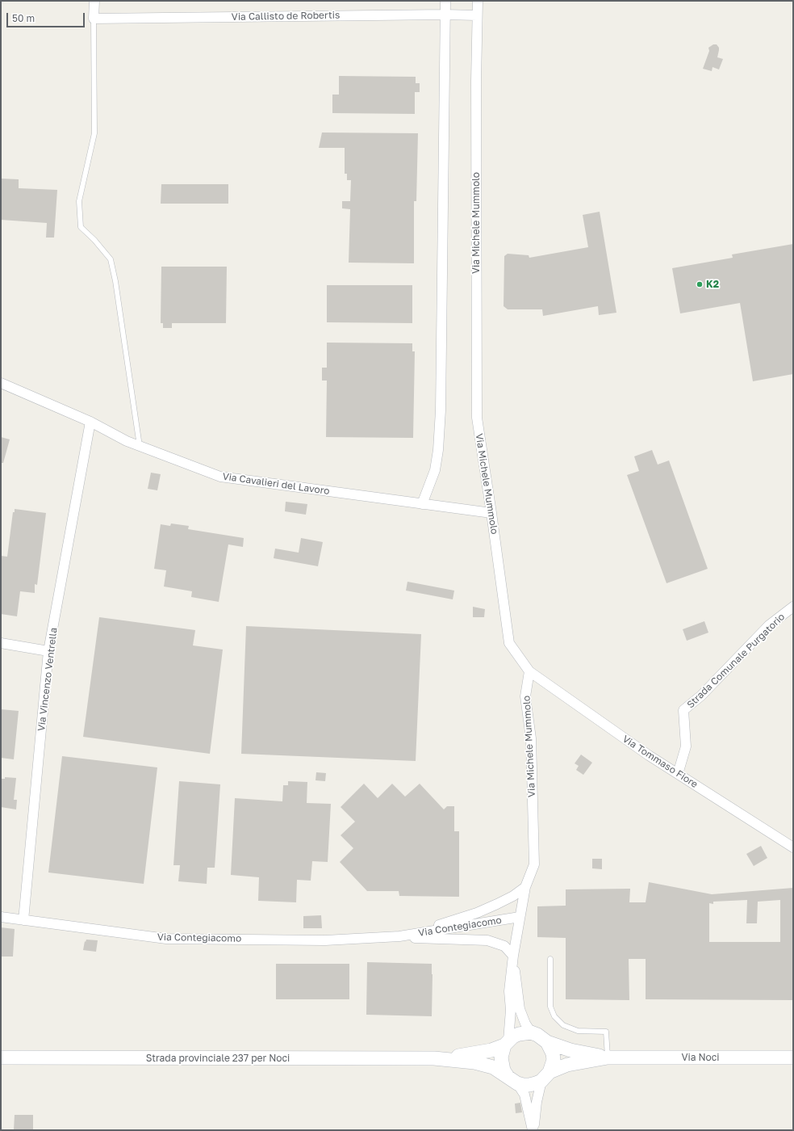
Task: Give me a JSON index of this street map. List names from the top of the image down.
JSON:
{
  "streets": {
    "main road": ["Via Noci", "Strada provinciale 237 per Noci"],
    "street": [
      "Via Callisto de Robertis",
      "Via Michele Mummolo",
      "Via Cavalieri del Lavoro",
      "Strada Comunale Purgatorio",
      "Via Vincenzo Ventrella",
      "Via Tommaso Fiore",
      "Via Contegiacomo"
    ]
  },
  "crossings": [
    ["Via Callisto de Robertis", "Via Michele Mummolo"],
    ["Via Michele Mummolo", "Via Cavalieri del Lavoro"],
    ["Via Michele Mummolo", "Via Tommaso Fiore"],
    ["Via Michele Mummolo", "Via Contegiacomo"],
    ["Via Michele Mummolo", "Via Noci"],
    ["Via Michele Mummolo", "Strada provinciale 237 per Noci"],
    ["Via Cavalieri del Lavoro", "Via Vincenzo Ventrella"],
    ["Strada Comunale Purgatorio", "Via Tommaso Fiore"],
    ["Via Vincenzo Ventrella", "Via Contegiacomo"],
    ["Via Noci", "Strada provinciale 237 per Noci"]
  ],
  "places": ["K2"],
  "scale_bar": "50 m"
}
